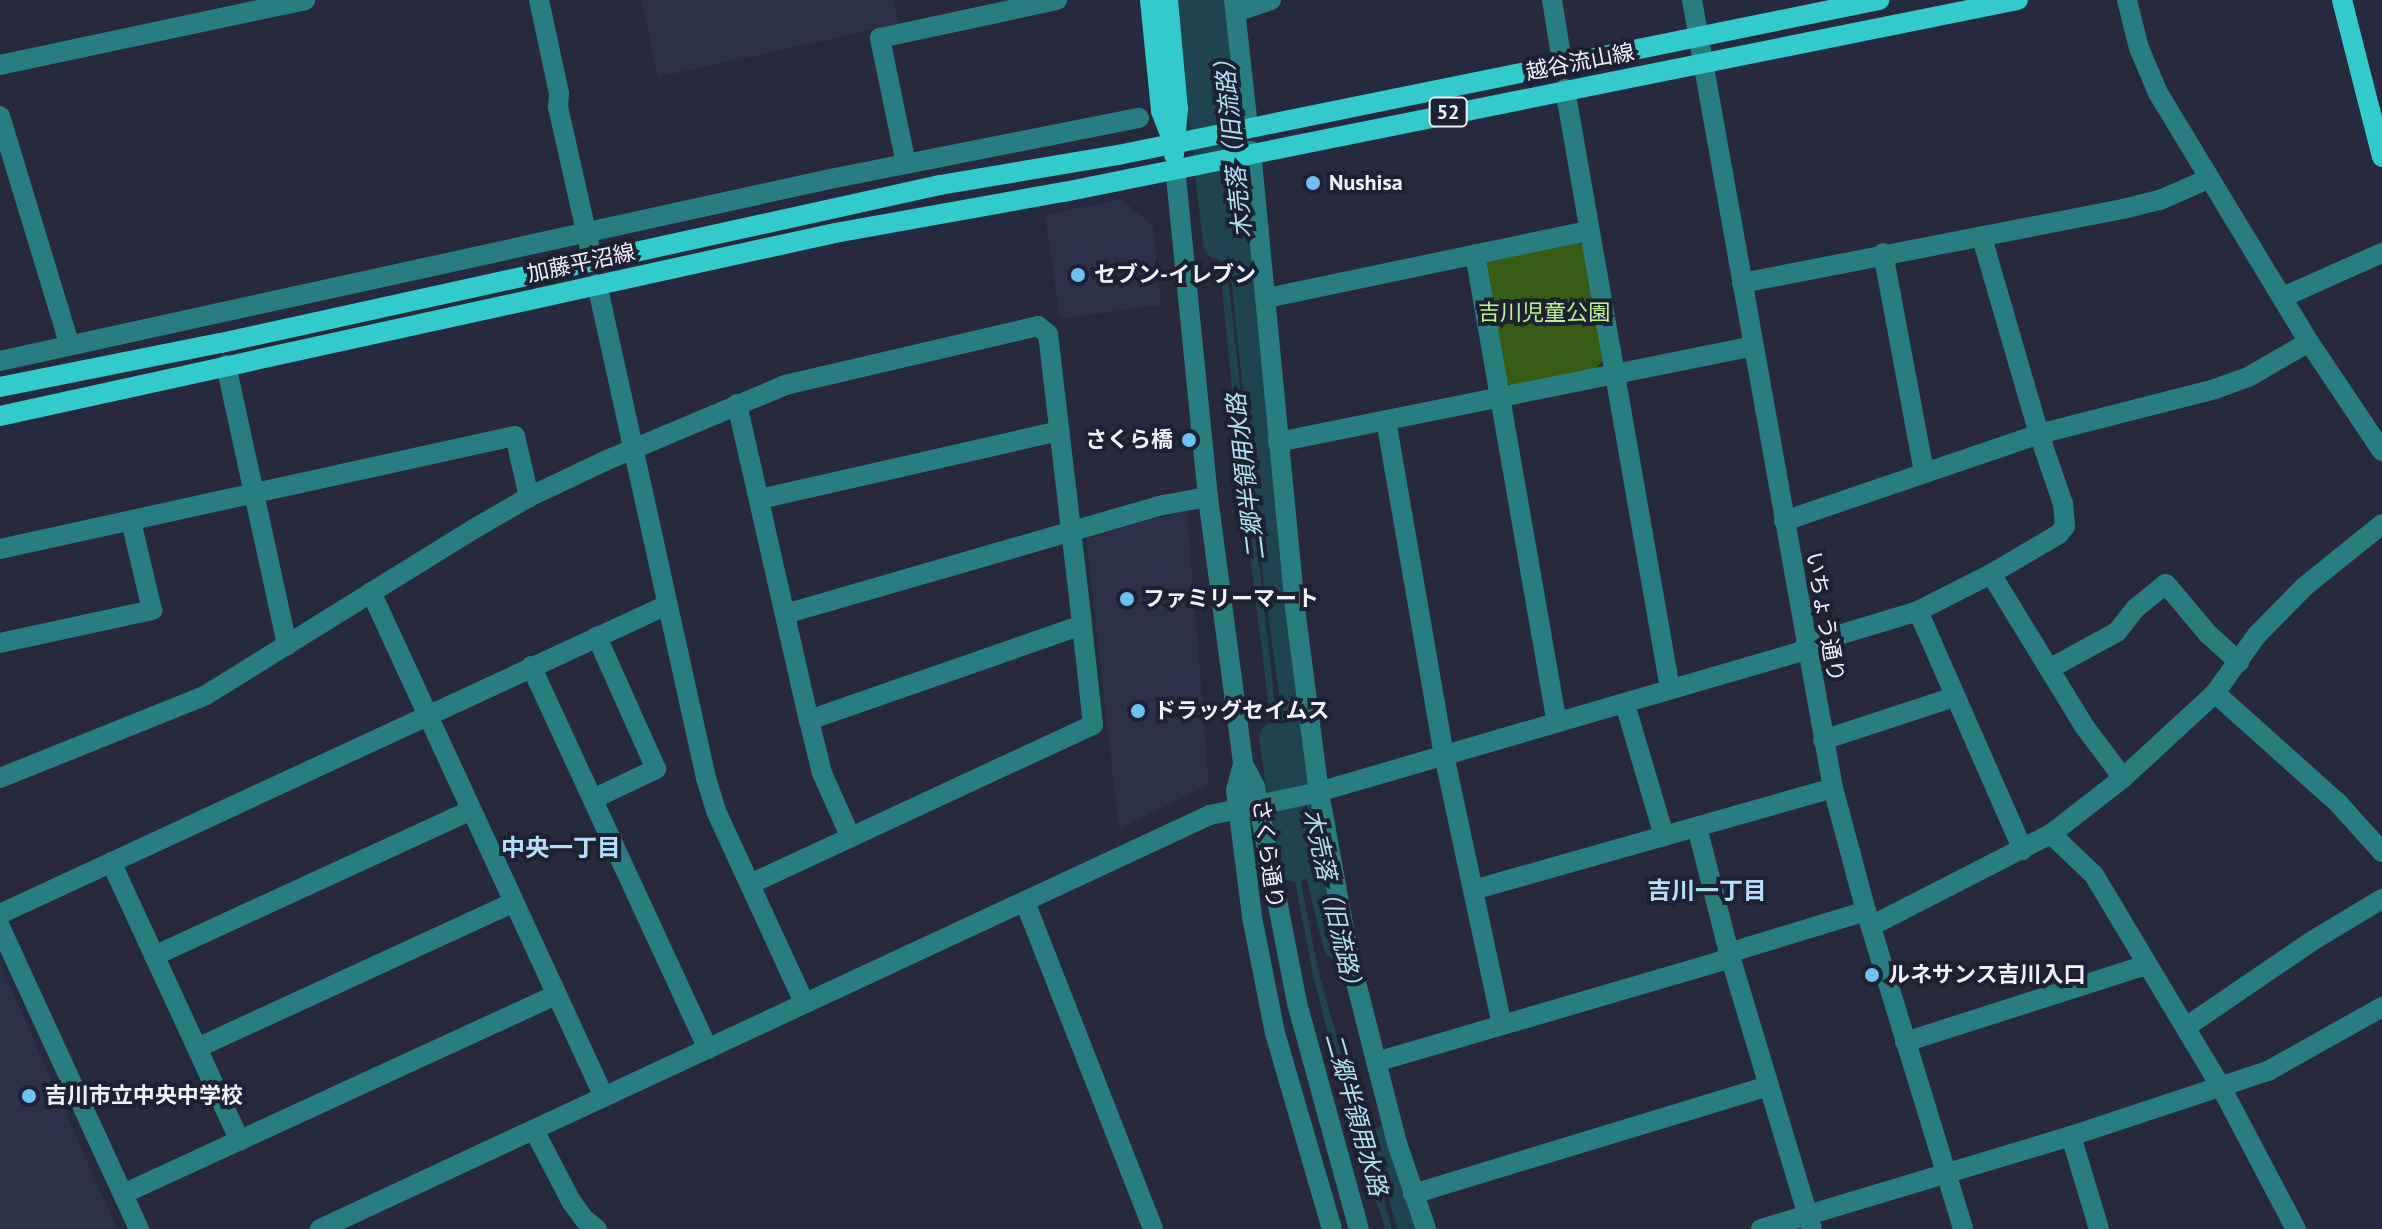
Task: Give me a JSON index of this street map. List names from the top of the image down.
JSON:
{
  "streets": {
    "main road": ["越谷流山線", "52", "加藤平沼線"],
    "street": ["いちょう通り", "さくら通り"]
  },
  "crossings": [
    ["越谷流山線", "加藤平沼線"],
    ["越谷流山線", "いちょう通り"],
    ["越谷流山線", "さくら通り"],
    ["加藤平沼線", "さくら通り"]
  ],
  "districts": ["中央一丁目", "吉川一丁目"],
  "water": ["木売落（旧流路）", "二郷半領用水路"],
  "parks": ["吉川児童公園"],
  "places": [
    "Nushisa",
    "セブン-イレブン",
    "さくら橋",
    "ファミリーマート",
    "ドラッグセイムス",
    "ルネサンス吉川入口",
    "吉川市立中央中学校"
  ]
}
